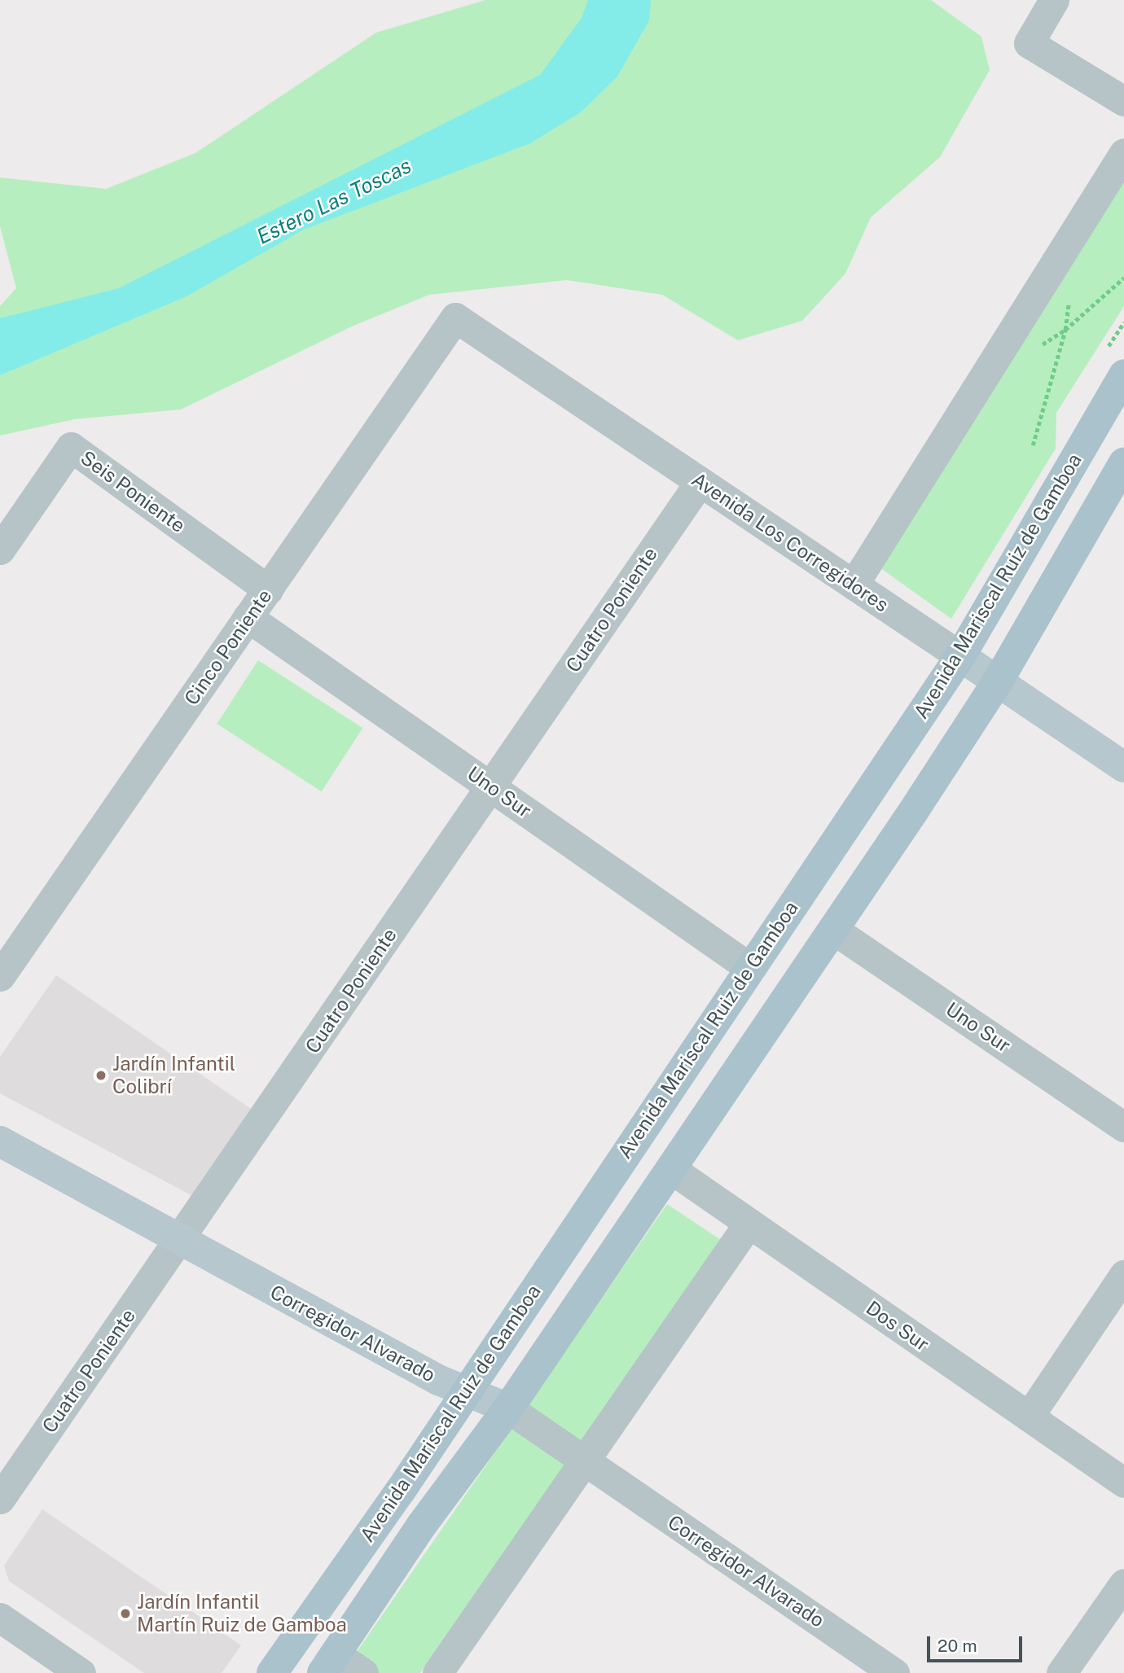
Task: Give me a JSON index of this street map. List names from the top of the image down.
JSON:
{
  "streets": {
    "main road": ["Avenida Mariscal Ruiz de Gamboa"],
    "street": [
      "Seis Poniente",
      "Avenida Los Corregidores",
      "Cuatro Poniente",
      "Cinco Poniente",
      "Uno Sur",
      "Dos Sur",
      "Corregidor Alvarado"
    ]
  },
  "crossings": [
    ["Seis Poniente", "Cinco Poniente"],
    ["Avenida Los Corregidores", "Avenida Mariscal Ruiz de Gamboa"],
    ["Avenida Los Corregidores", "Cuatro Poniente"],
    ["Avenida Los Corregidores", "Cinco Poniente"],
    ["Avenida Mariscal Ruiz de Gamboa", "Uno Sur"],
    ["Avenida Mariscal Ruiz de Gamboa", "Dos Sur"],
    ["Avenida Mariscal Ruiz de Gamboa", "Corregidor Alvarado"],
    ["Cuatro Poniente", "Uno Sur"],
    ["Cuatro Poniente", "Corregidor Alvarado"],
    ["Cinco Poniente", "Uno Sur"]
  ],
  "water": ["Estero Las Toscas"],
  "places": ["Jardín Infantil Colibrí", "Jardín Infantil Martín Ruiz de Gamboa"],
  "scale_bar": "20 m"
}
